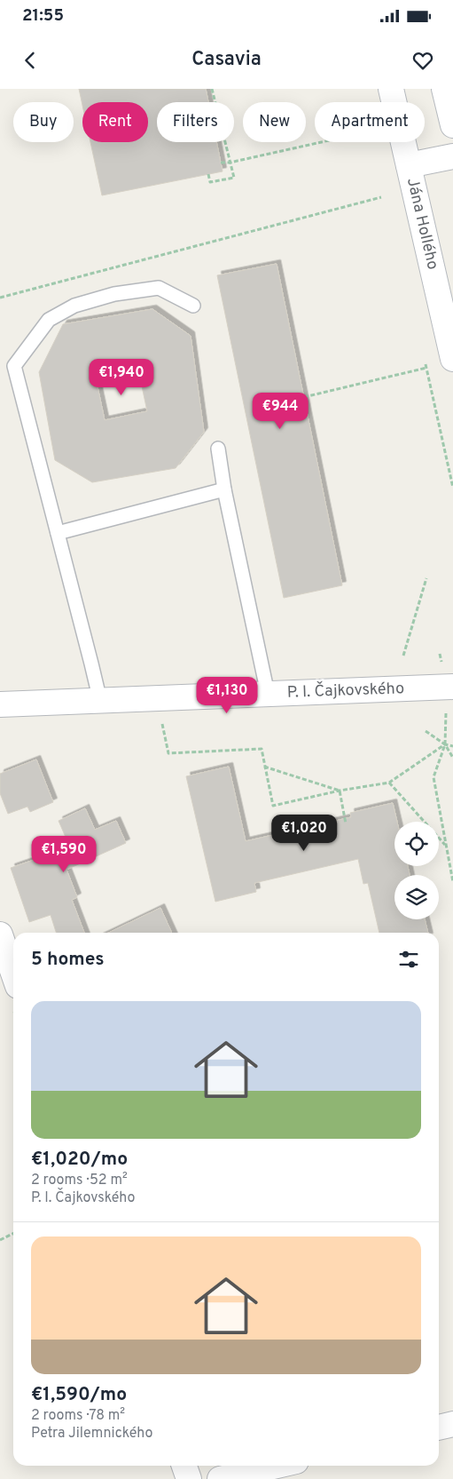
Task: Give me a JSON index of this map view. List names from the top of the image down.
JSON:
{
  "streets": {
    "street": ["Jána Hollého", "P. I. Čajkovského"]
  },
  "page": {
    "status": "21:55",
    "header": "Casavia",
    "chip": [
      "Buy",
      "Rent",
      "Filters",
      "New",
      "Apartment"
    ],
    "price": [
      "€1,940",
      "€944",
      "€1,130",
      "€1,020",
      "€1,590"
    ],
    "heading": "5 homes",
    "list": [
      {
        "name": "€1,020/mo",
        "note": "2 rooms · 52 m² · P. I. Čajkovského"
      },
      {
        "name": "€1,590/mo",
        "note": "2 rooms · 78 m² · Petra Jilemnického"
      }
    ]
  }
}
